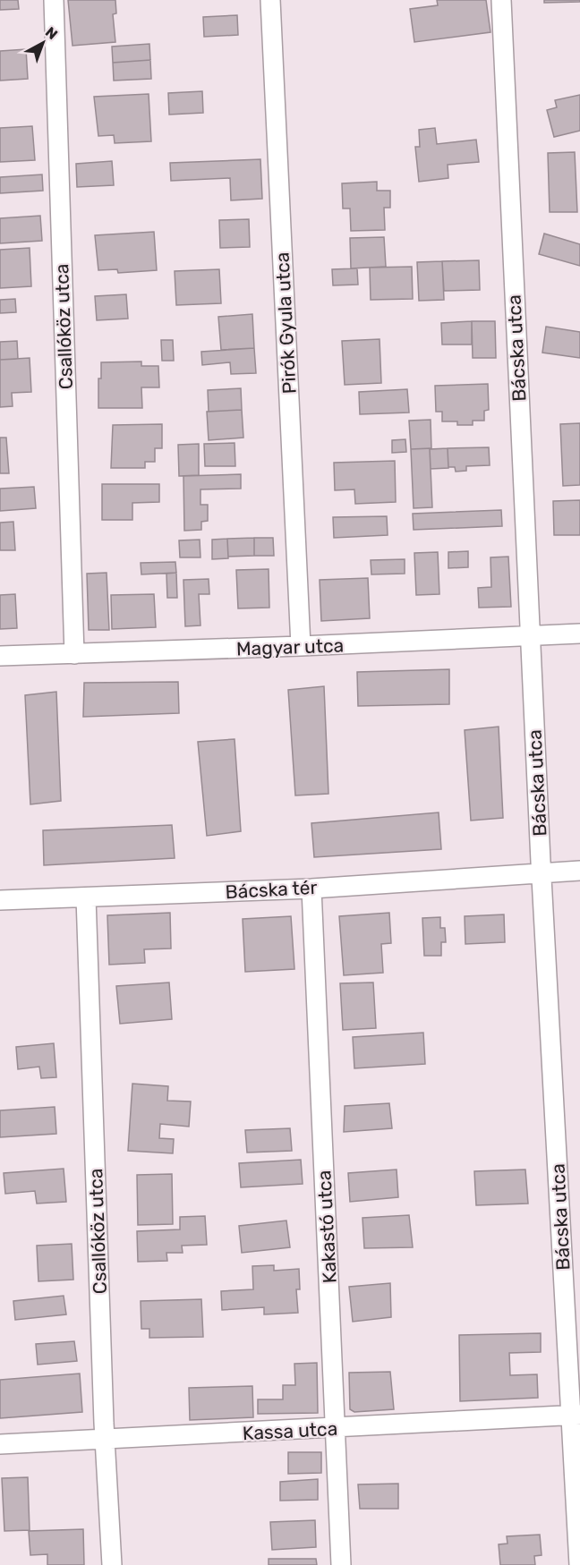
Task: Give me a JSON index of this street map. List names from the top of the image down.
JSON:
{
  "streets": {
    "street": [
      "Pirók Gyula utca",
      "Csallóköz utca",
      "Bácska utca",
      "Magyar utca",
      "Bácska tér",
      "Kakastó utca",
      "Kassa utca"
    ]
  },
  "crossings": [
    ["Pirók Gyula utca", "Magyar utca"],
    ["Csallóköz utca", "Magyar utca"],
    ["Csallóköz utca", "Bácska tér"],
    ["Csallóköz utca", "Kassa utca"],
    ["Bácska utca", "Magyar utca"],
    ["Bácska utca", "Bácska tér"],
    ["Bácska utca", "Kassa utca"],
    ["Bácska tér", "Kakastó utca"],
    ["Kakastó utca", "Kassa utca"]
  ],
  "north": "top right"
}
